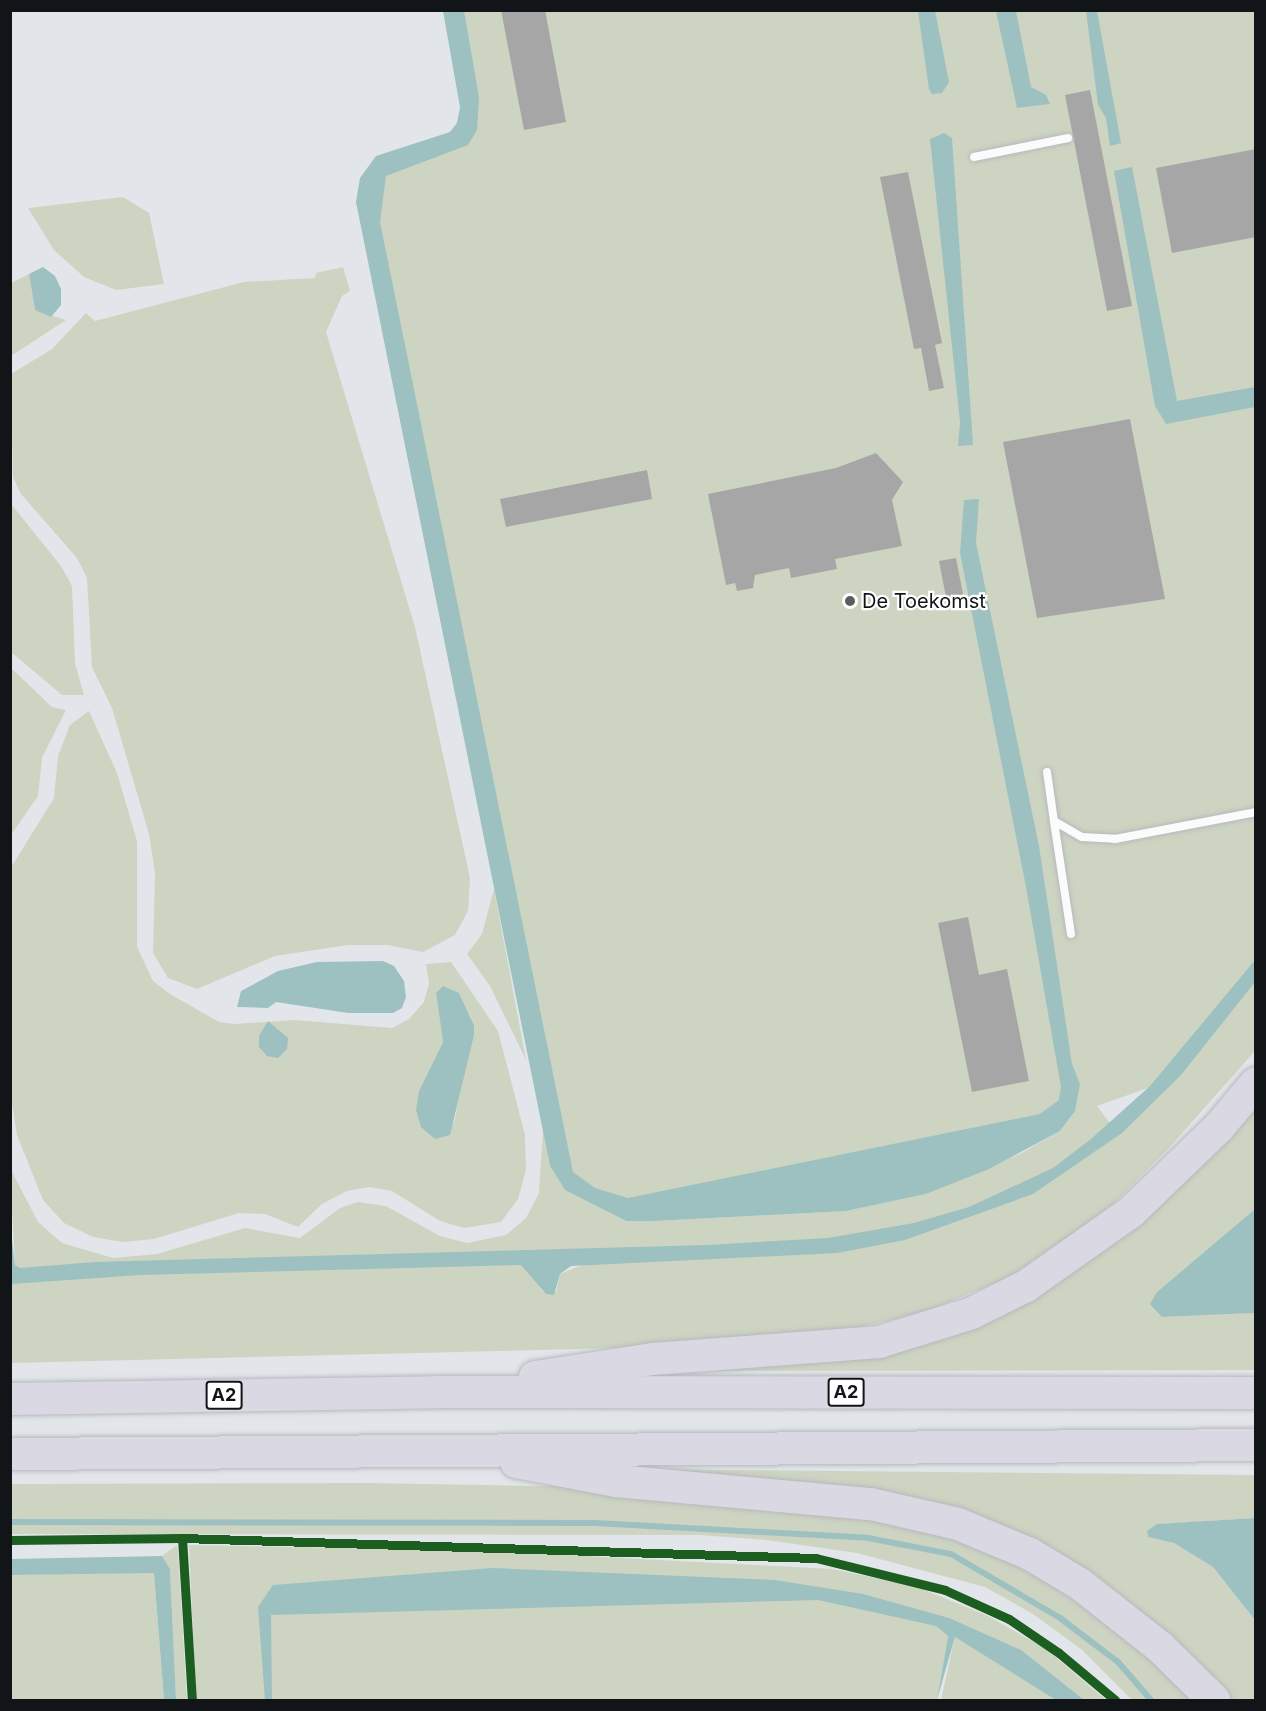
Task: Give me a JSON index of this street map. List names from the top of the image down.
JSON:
{
  "streets": {
    "highway": ["A2"]
  },
  "places": ["De Toekomst"]
}
